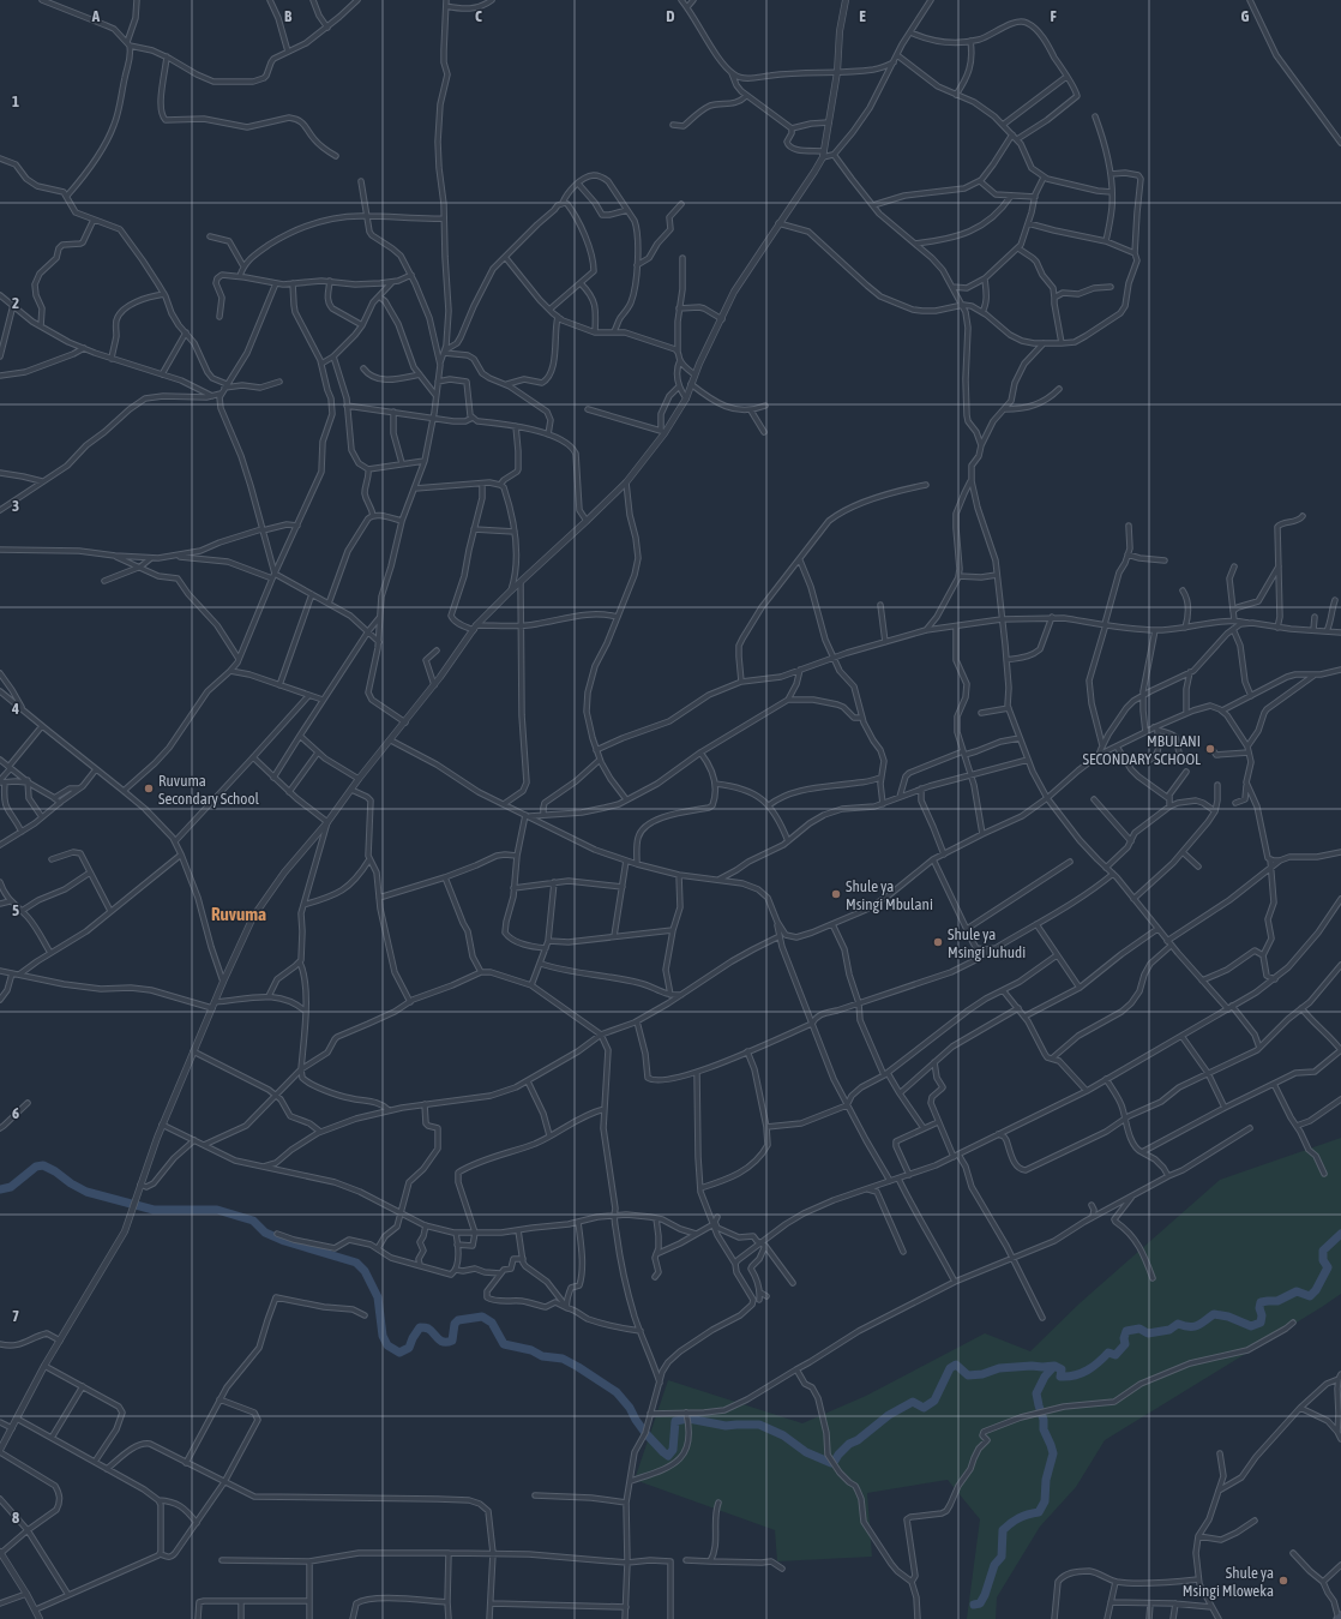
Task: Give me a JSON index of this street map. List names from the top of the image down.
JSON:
{
  "districts": ["Ruvuma"],
  "places": [
    "MBULANI SECONDARY SCHOOL",
    "Ruvuma Secondary School",
    "Shule ya Msingi Mbulani",
    "Shule ya Msingi Juhudi",
    "Shule ya Msingi Mloweka"
  ],
  "grid": {
    "columns": [
      "A",
      "B",
      "C",
      "D",
      "E",
      "F",
      "G"
    ],
    "rows": [
      "1",
      "2",
      "3",
      "4",
      "5",
      "6",
      "7",
      "8"
    ]
  }
}
